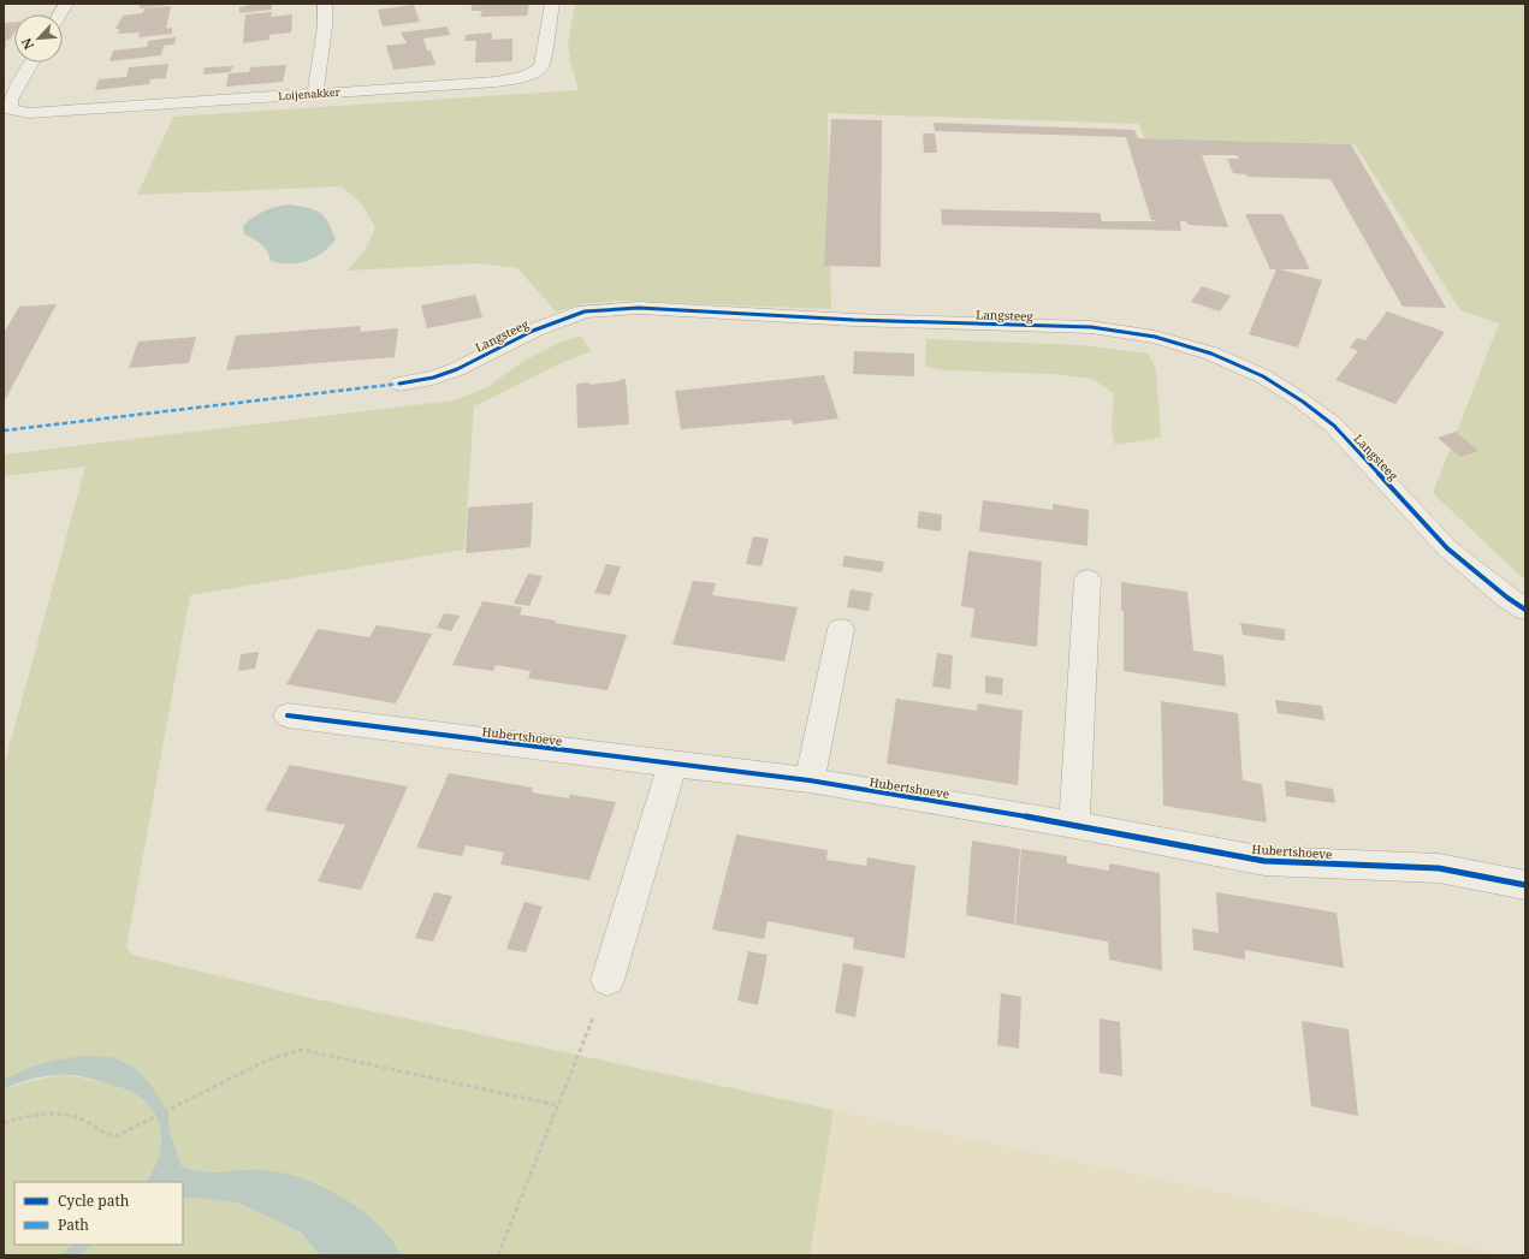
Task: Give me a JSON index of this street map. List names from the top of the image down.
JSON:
{
  "streets": {
    "street": ["Loijenakker", "Langsteeg", "Hubertshoeve"]
  },
  "legend": ["Cycle path", "Path"],
  "north": "bottom left"
}
